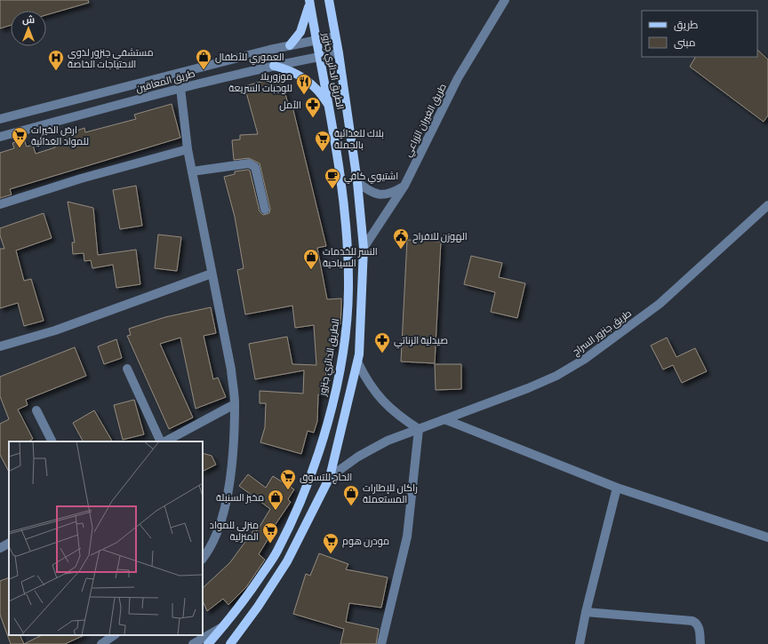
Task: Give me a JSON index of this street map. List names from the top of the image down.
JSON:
{
  "streets": {
    "main road": ["الطريق الدائري جنزور"],
    "street": ["طريق المعاقين", "طريق الغيران الزراعي", "طريق جنزور السراج"]
  },
  "crossings": [
    ["الطريق الدائري جنزور", "طريق المعاقين"],
    ["الطريق الدائري جنزور", "طريق الغيران الزراعي"],
    ["الطريق الدائري جنزور", "طريق جنزور السراج"]
  ],
  "places": {
    "shop": [
      "العموري للأطفال",
      "النسر للخدمات السياحية",
      "راكان للإطارات المستعملة",
      "مخبز السنبلة"
    ],
    "hospital": ["مستشفي جنزور لذوي الاحتياجات الخاصة"],
    "restaurant": ["موزوريلا للوجبات السريعة"],
    "pharmacy": ["الأمل", "صيدلية الزناتي"],
    "supermarket": [
      "ارض الخيرات للمواد الغذائية",
      "بلاك للغذائية بالجملة",
      "الحاج للتسوق",
      "منزلي للمواد المنزلية",
      "مودرن هوم"
    ],
    "cafe": ["اشتيوي كافي"],
    "public building": ["الهوزن للافراح"]
  },
  "legend": ["طريق", "مبنى"],
  "north": "top"
}
